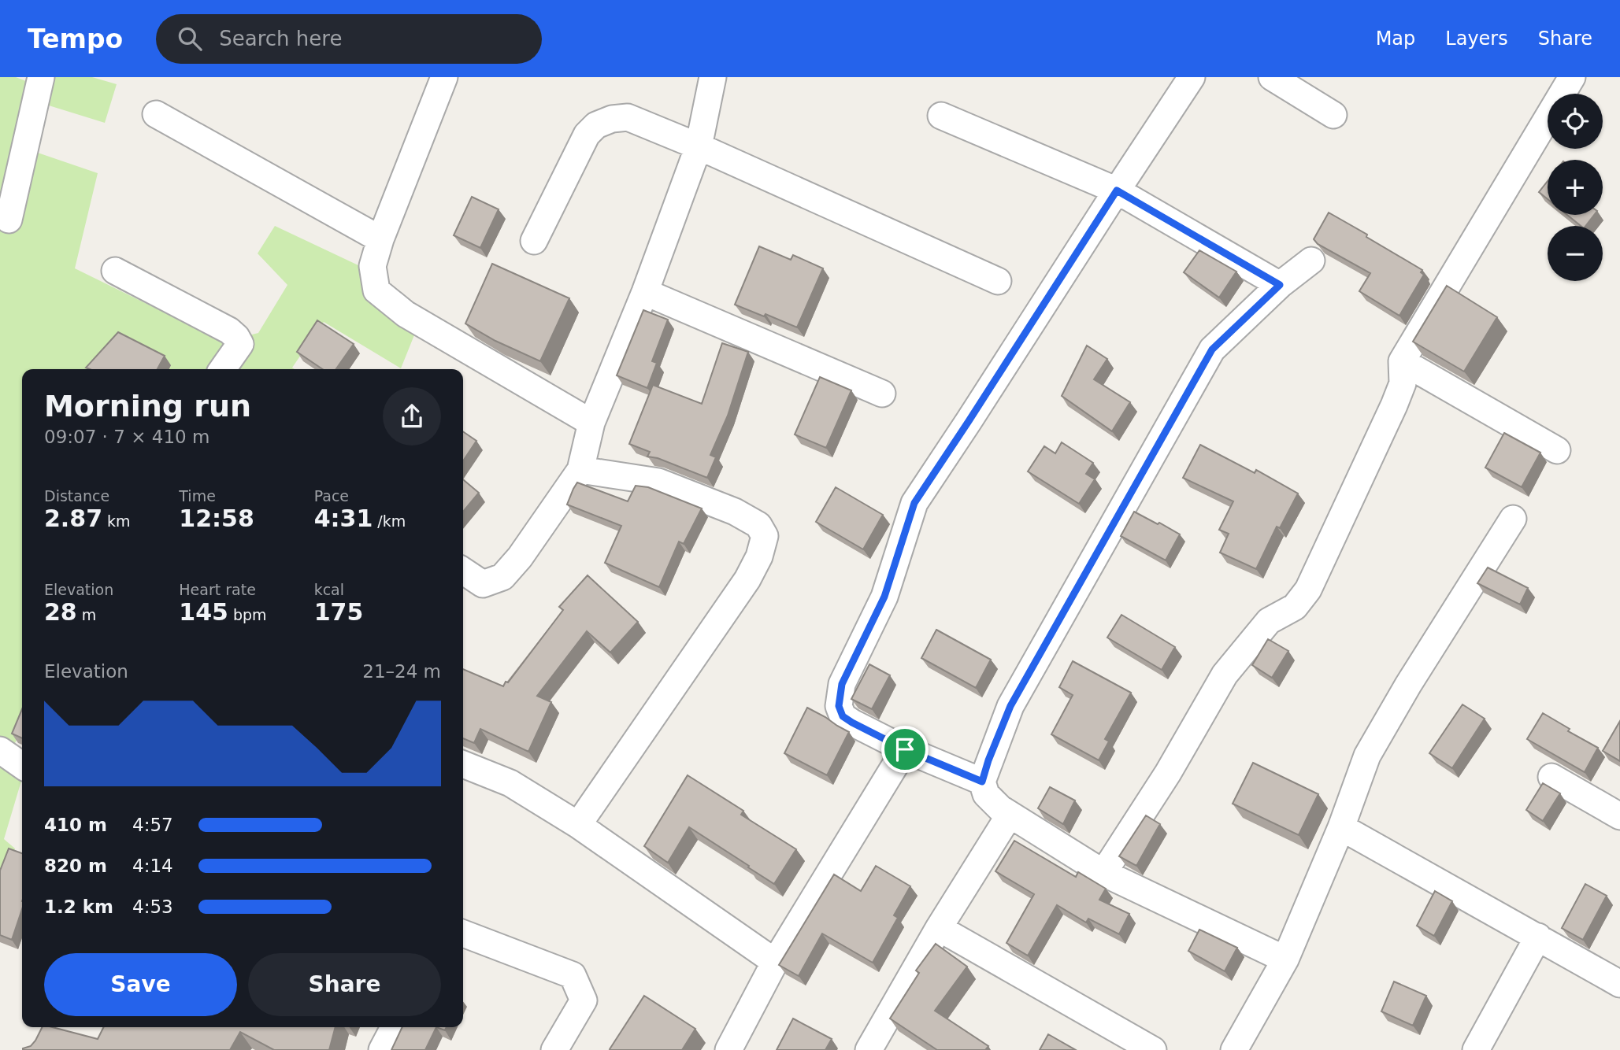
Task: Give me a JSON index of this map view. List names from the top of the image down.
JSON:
{
  "page": {
    "header": "Tempo",
    "search": "Search here",
    "nav": ["Map", "Layers", "Share"],
    "map_buttons": ["+", "−"],
    "heading": ["Morning run", "09:07 · 7 × 410 m"],
    "stats": [
      ["Distance", "2.87 km"],
      ["Time", "12:58"],
      ["Pace", "4:31 /km"],
      ["Elevation", "28 m"],
      ["Heart rate", "145 bpm"],
      ["kcal", "175"]
    ],
    "chart": ["Elevation", "21–24 m"],
    "list": [
      {
        "name": "410 m",
        "note": "4:57"
      },
      {
        "name": "820 m",
        "note": "4:14"
      },
      {
        "name": "1.2 km",
        "note": "4:53"
      }
    ],
    "buttons": ["Save", "Share"]
  }
}
